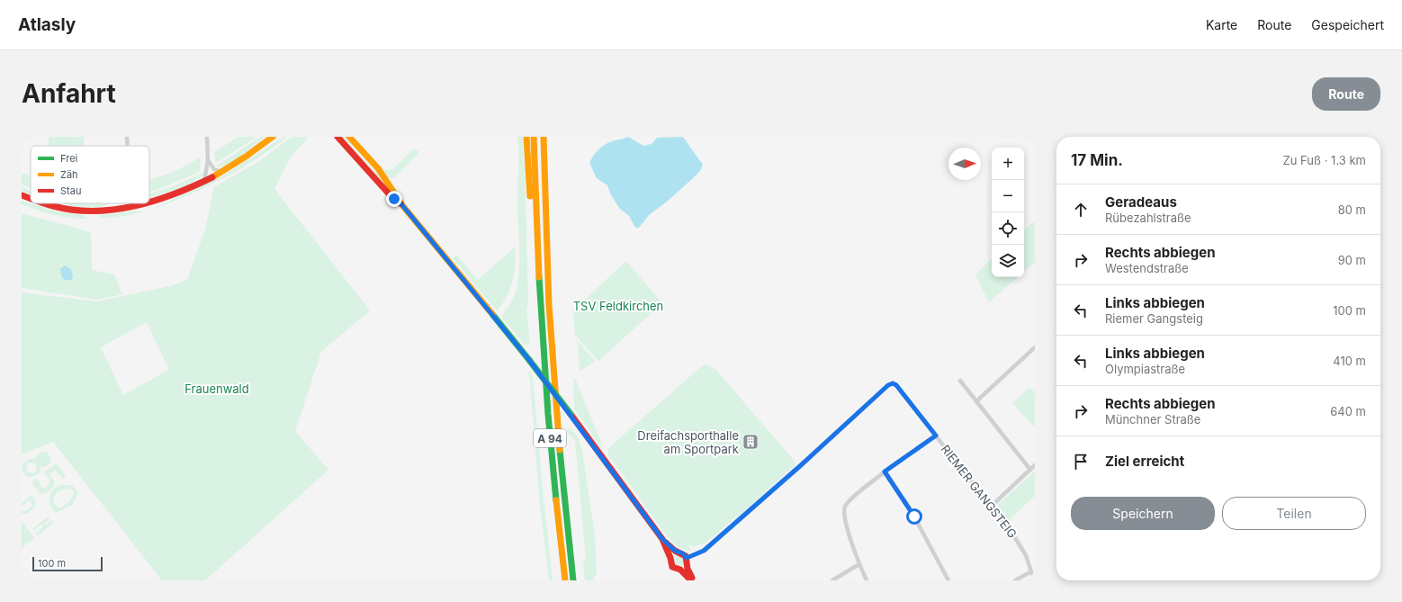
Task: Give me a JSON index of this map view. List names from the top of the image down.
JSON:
{
  "streets": {
    "main road": ["A 94"],
    "street": ["RIEMER GANGSTEIG"]
  },
  "parks": ["TSV Feldkirchen", "Frauenwald"],
  "places": {
    "building": ["Dreifachsporthalle am Sportpark"]
  },
  "legend": ["Frei", "Zäh", "Stau"],
  "scale_bar": "100 m",
  "north": "right",
  "page": {
    "header": "Atlasly",
    "nav": ["Karte", "Route", "Gespeichert"],
    "buttons": [
      "Route",
      ["Speichern", "Teilen"]
    ],
    "title": "Anfahrt",
    "heading": ["17 Min.", "Zu Fuß · 1.3 km"],
    "map_buttons": ["+", "−"],
    "list": [
      ["Geradeaus", "Rübezahlstraße", "80 m"],
      ["Rechts abbiegen", "Westendstraße", "90 m"],
      ["Links abbiegen", "Riemer Gangsteig", "100 m"],
      ["Links abbiegen", "Olympiastraße", "410 m"],
      ["Rechts abbiegen", "Münchner Straße", "640 m"],
      "Ziel erreicht"
    ],
    "scale": "100 m"
  }
}
